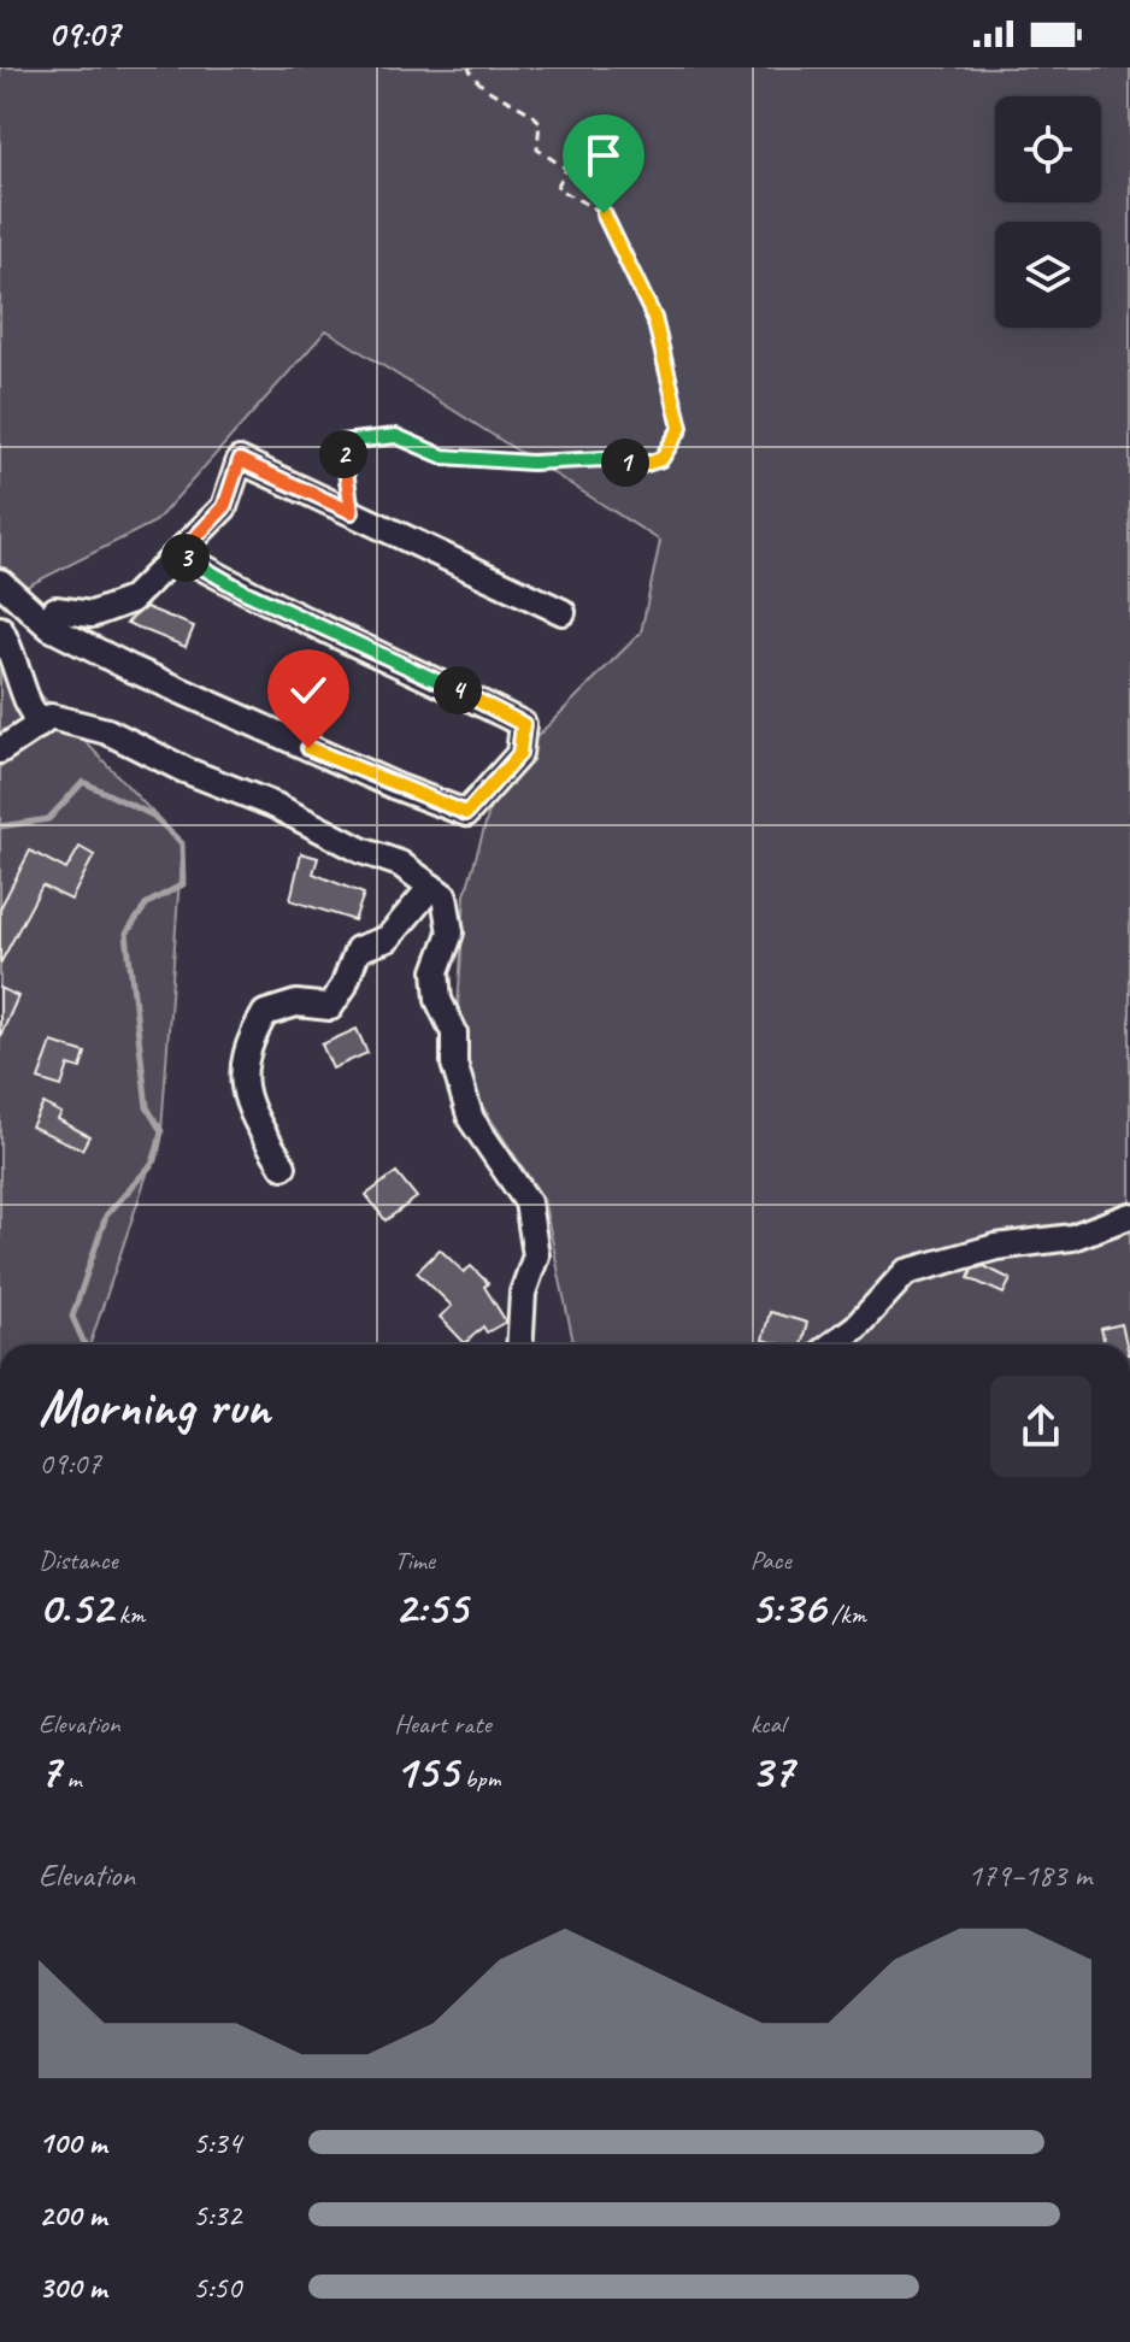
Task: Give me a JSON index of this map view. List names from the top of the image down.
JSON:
{
  "page": {
    "status": "09:07",
    "pins": [
      "2",
      "1",
      "3",
      "4"
    ],
    "heading": ["Morning run", "09:07"],
    "stats": [
      ["Distance", "0.52 km"],
      ["Time", "2:55"],
      ["Pace", "5:36 /km"],
      ["Elevation", "7 m"],
      ["Heart rate", "155 bpm"],
      ["kcal", "37"]
    ],
    "chart": ["Elevation", "179–183 m"],
    "list": [
      {
        "name": "100 m",
        "note": "5:34"
      },
      {
        "name": "200 m",
        "note": "5:32"
      },
      {
        "name": "300 m",
        "note": "5:50"
      }
    ]
  }
}
